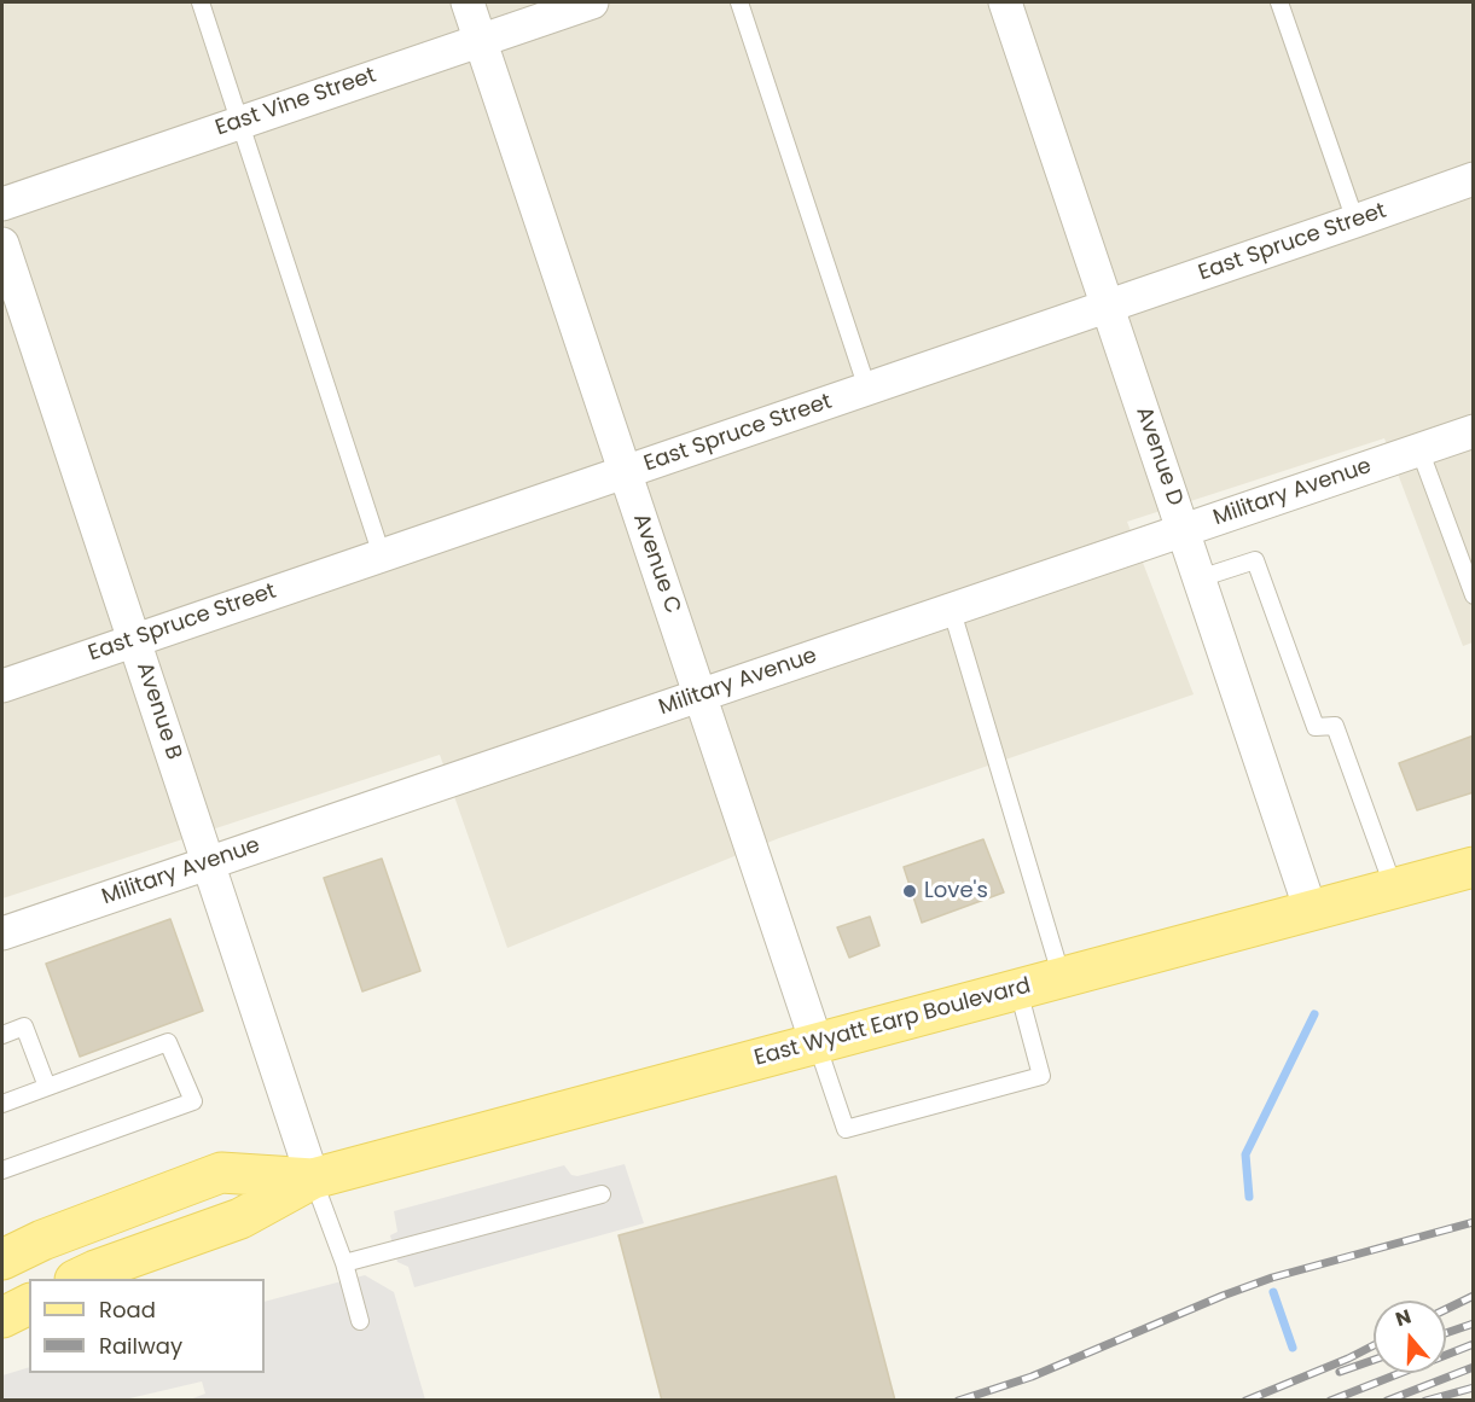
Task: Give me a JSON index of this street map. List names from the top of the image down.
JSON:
{
  "streets": {
    "main road": ["East Wyatt Earp Boulevard"],
    "street": [
      "East Vine Street",
      "East Spruce Street",
      "Avenue D",
      "Military Avenue",
      "Avenue C",
      "Avenue B"
    ]
  },
  "crossings": [
    ["East Vine Street", "Avenue C"],
    ["East Spruce Street", "Avenue D"],
    ["East Spruce Street", "Avenue C"],
    ["East Spruce Street", "Avenue B"],
    ["Avenue D", "Military Avenue"],
    ["Avenue D", "East Wyatt Earp Boulevard"],
    ["Military Avenue", "Avenue C"],
    ["Military Avenue", "Avenue B"],
    ["Avenue C", "East Wyatt Earp Boulevard"],
    ["Avenue B", "East Wyatt Earp Boulevard"]
  ],
  "places": ["Love's"],
  "legend": ["Road", "Railway"],
  "north": "top"
}
